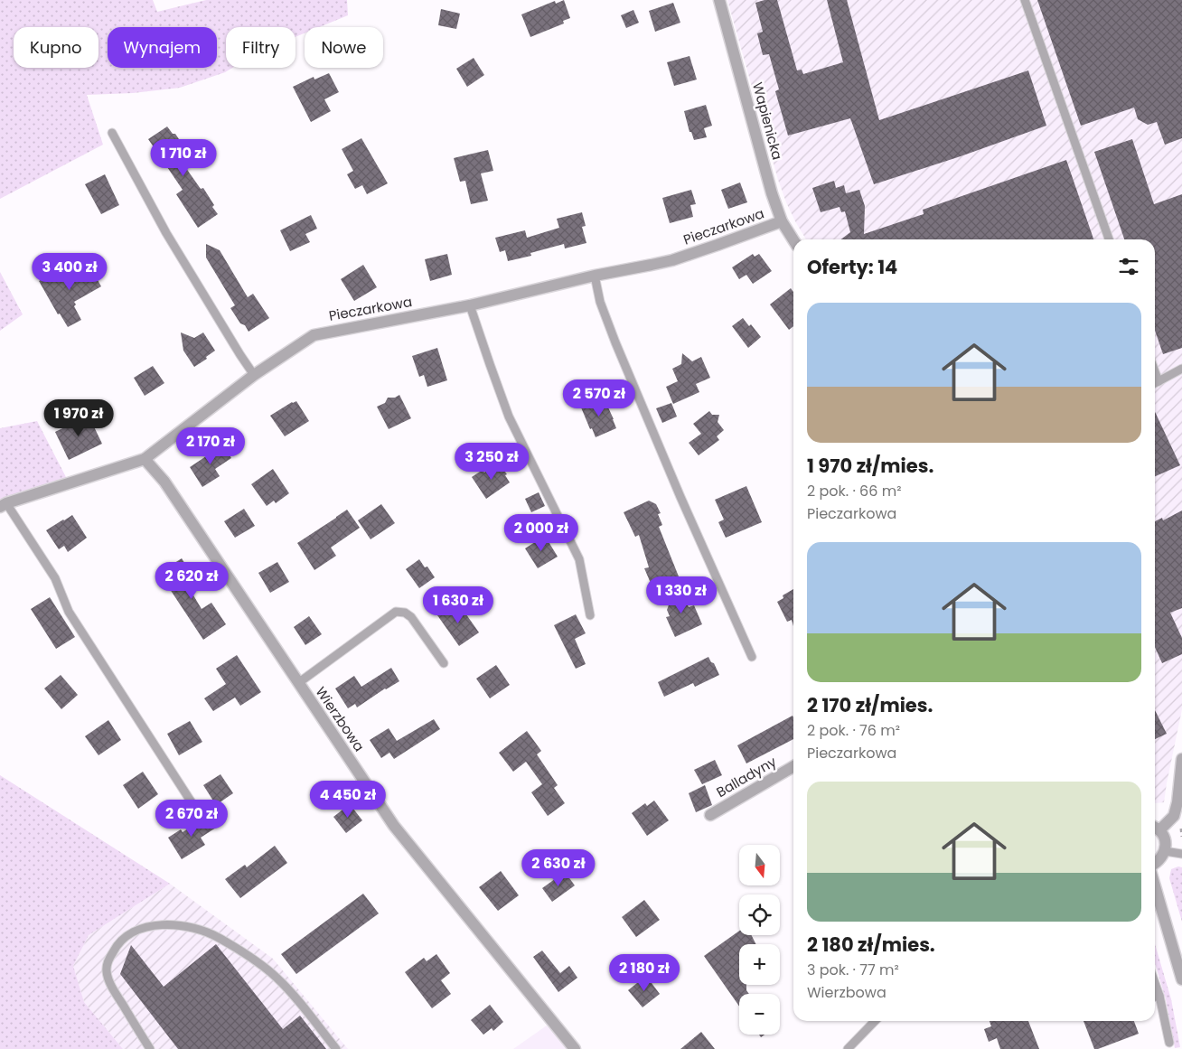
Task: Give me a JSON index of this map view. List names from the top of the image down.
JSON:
{
  "streets": {
    "street": [
      "Wapienicka",
      "Pieczarkowa",
      "Wierzbowa",
      "Balladyny"
    ]
  },
  "crossings": [
    ["Wapienicka", "Pieczarkowa"],
    ["Pieczarkowa", "Wierzbowa"]
  ],
  "north": "bottom",
  "page": {
    "chip": [
      "Kupno",
      "Wynajem",
      "Filtry",
      "Nowe"
    ],
    "price": [
      "1 710 zł",
      "3 400 zł",
      "2 570 zł",
      "1 970 zł",
      "2 170 zł",
      "3 250 zł",
      "2 000 zł",
      "2 620 zł",
      "1 330 zł",
      "1 630 zł",
      "4 450 zł",
      "2 670 zł",
      "2 630 zł",
      "2 180 zł"
    ],
    "heading": "Oferty: 14",
    "list": [
      {
        "name": "1 970 zł/mies.",
        "note": "2 pok. · 66 m² · Pieczarkowa"
      },
      {
        "name": "2 170 zł/mies.",
        "note": "2 pok. · 76 m² · Pieczarkowa"
      },
      {
        "name": "2 180 zł/mies.",
        "note": "3 pok. · 77 m² · Wierzbowa"
      }
    ],
    "map_buttons": ["+", "−"]
  }
}
